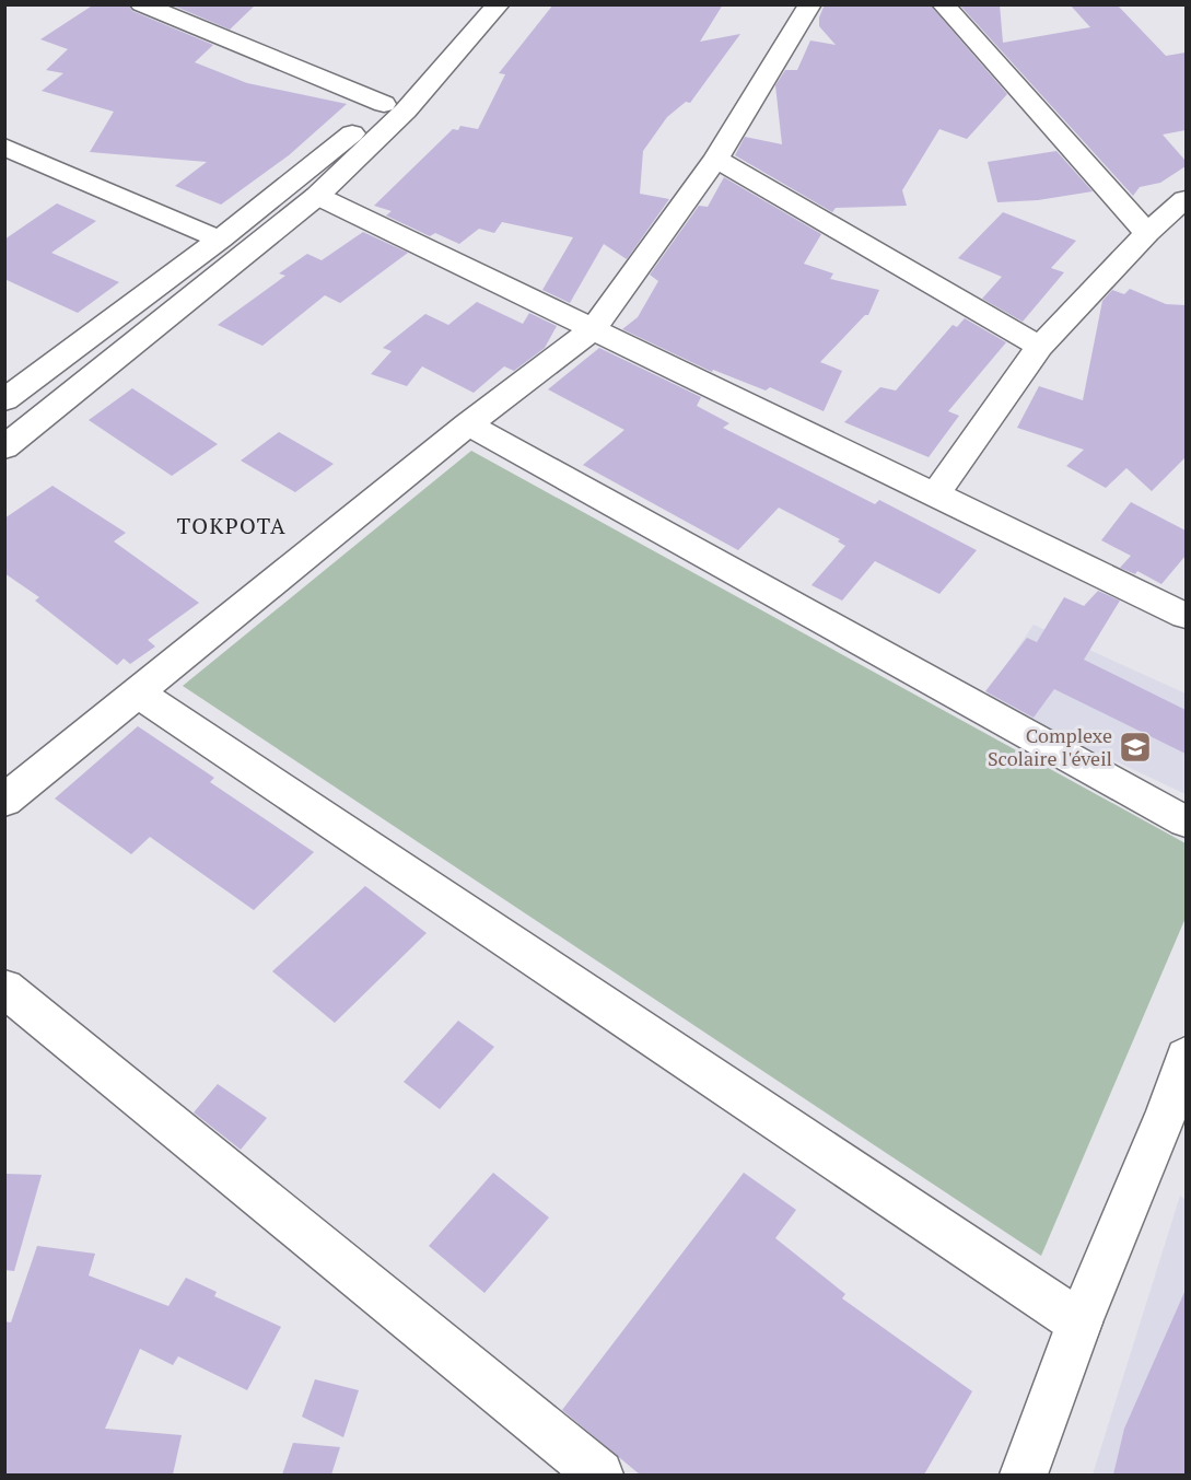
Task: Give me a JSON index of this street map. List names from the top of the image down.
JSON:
{
  "districts": ["TOKPOTA"],
  "places": {
    "school or university": ["Complexe Scolaire l'éveil"]
  }
}
